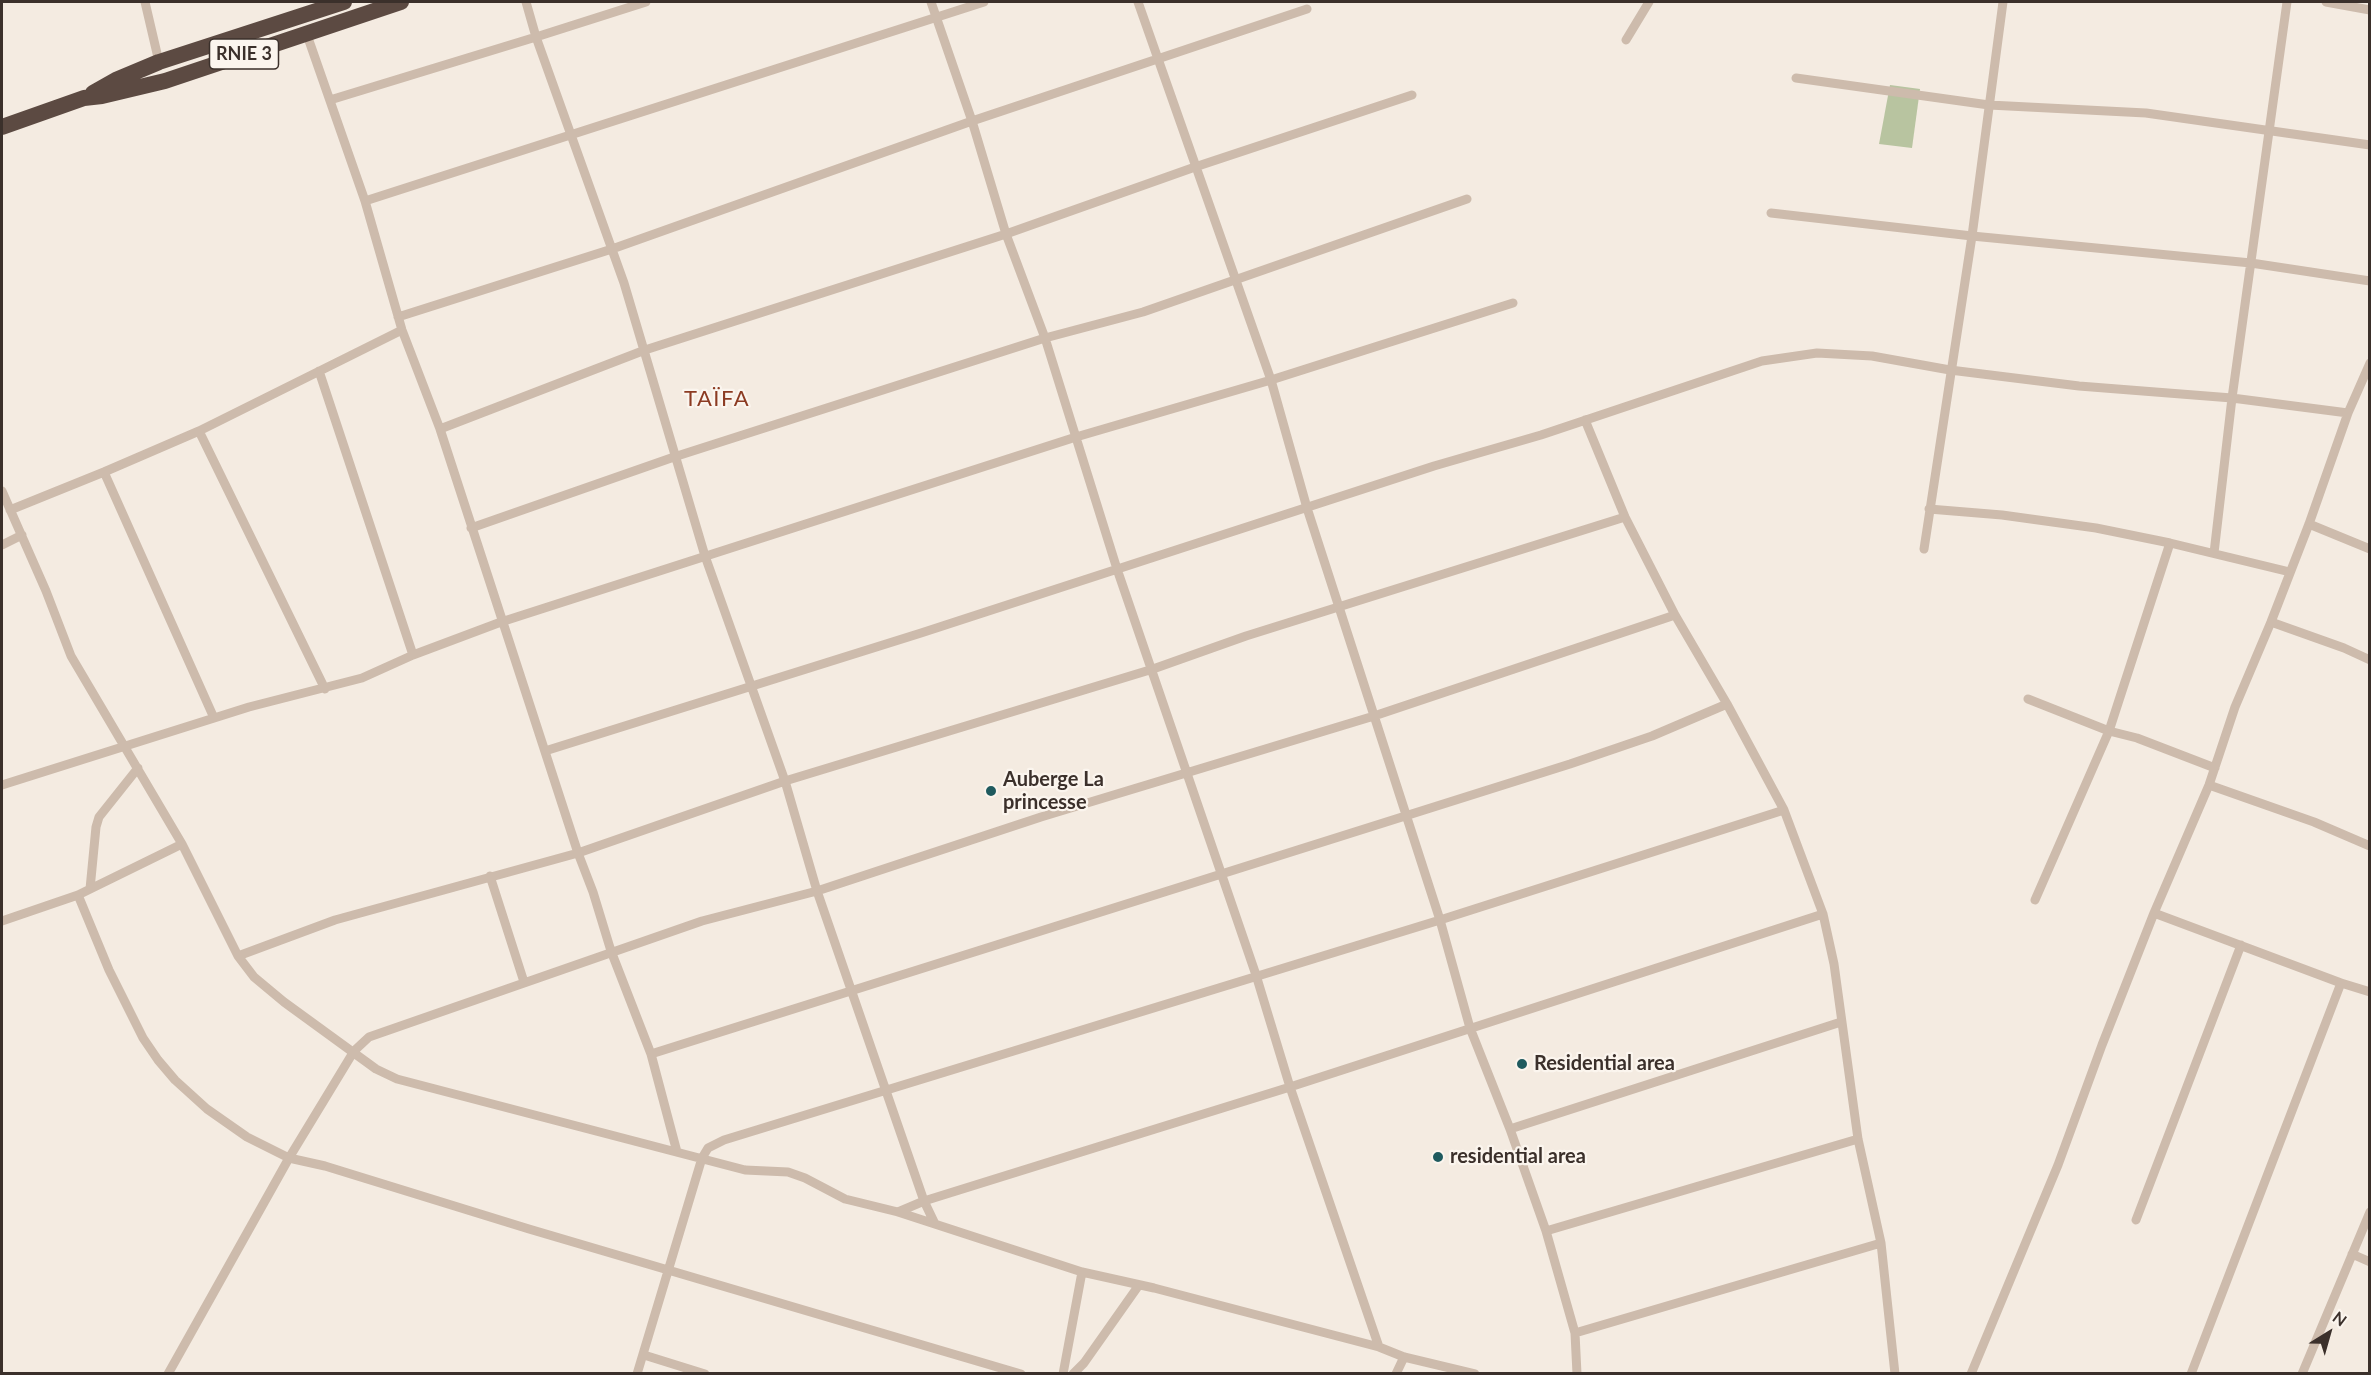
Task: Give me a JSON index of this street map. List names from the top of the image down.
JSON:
{
  "streets": {
    "highway": ["RNIE 3"]
  },
  "districts": ["TAÏFA"],
  "places": ["Auberge La princesse", "Residential area", "residential area"],
  "north": "top right"
}
